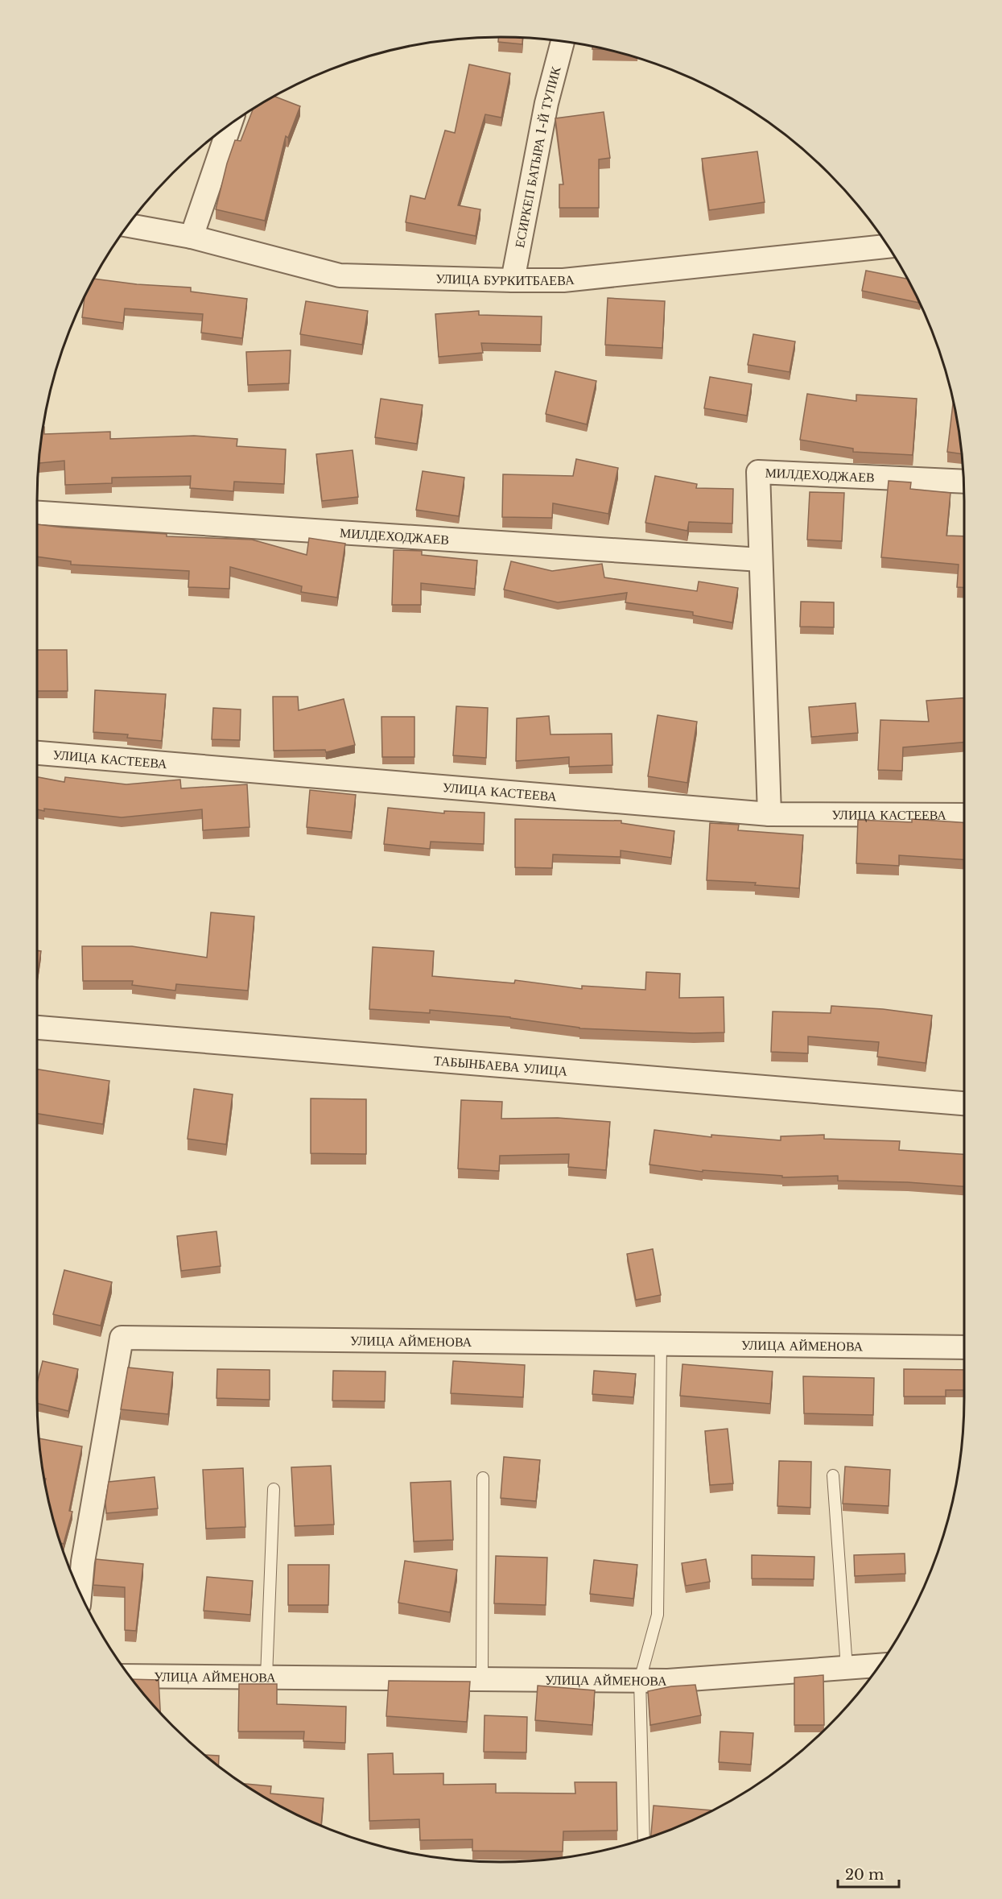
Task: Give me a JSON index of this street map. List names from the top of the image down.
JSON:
{
  "streets": {
    "street": [
      "ЕСИРКЕП БАТЫРА 1-Й ТУПИК",
      "УЛИЦА БУРКИТБАЕВА",
      "МИЛДЕХОДЖАЕВ",
      "УЛИЦА КАСТЕЕВА",
      "ТАБЫНБАЕВА УЛИЦА",
      "УЛИЦА АЙМЕНОВА"
    ]
  },
  "crossings": [
    ["ЕСИРКЕП БАТЫРА 1-Й ТУПИК", "УЛИЦА БУРКИТБАЕВА"],
    ["МИЛДЕХОДЖАЕВ", "УЛИЦА КАСТЕЕВА"]
  ],
  "scale_bar": "20 m"
}
